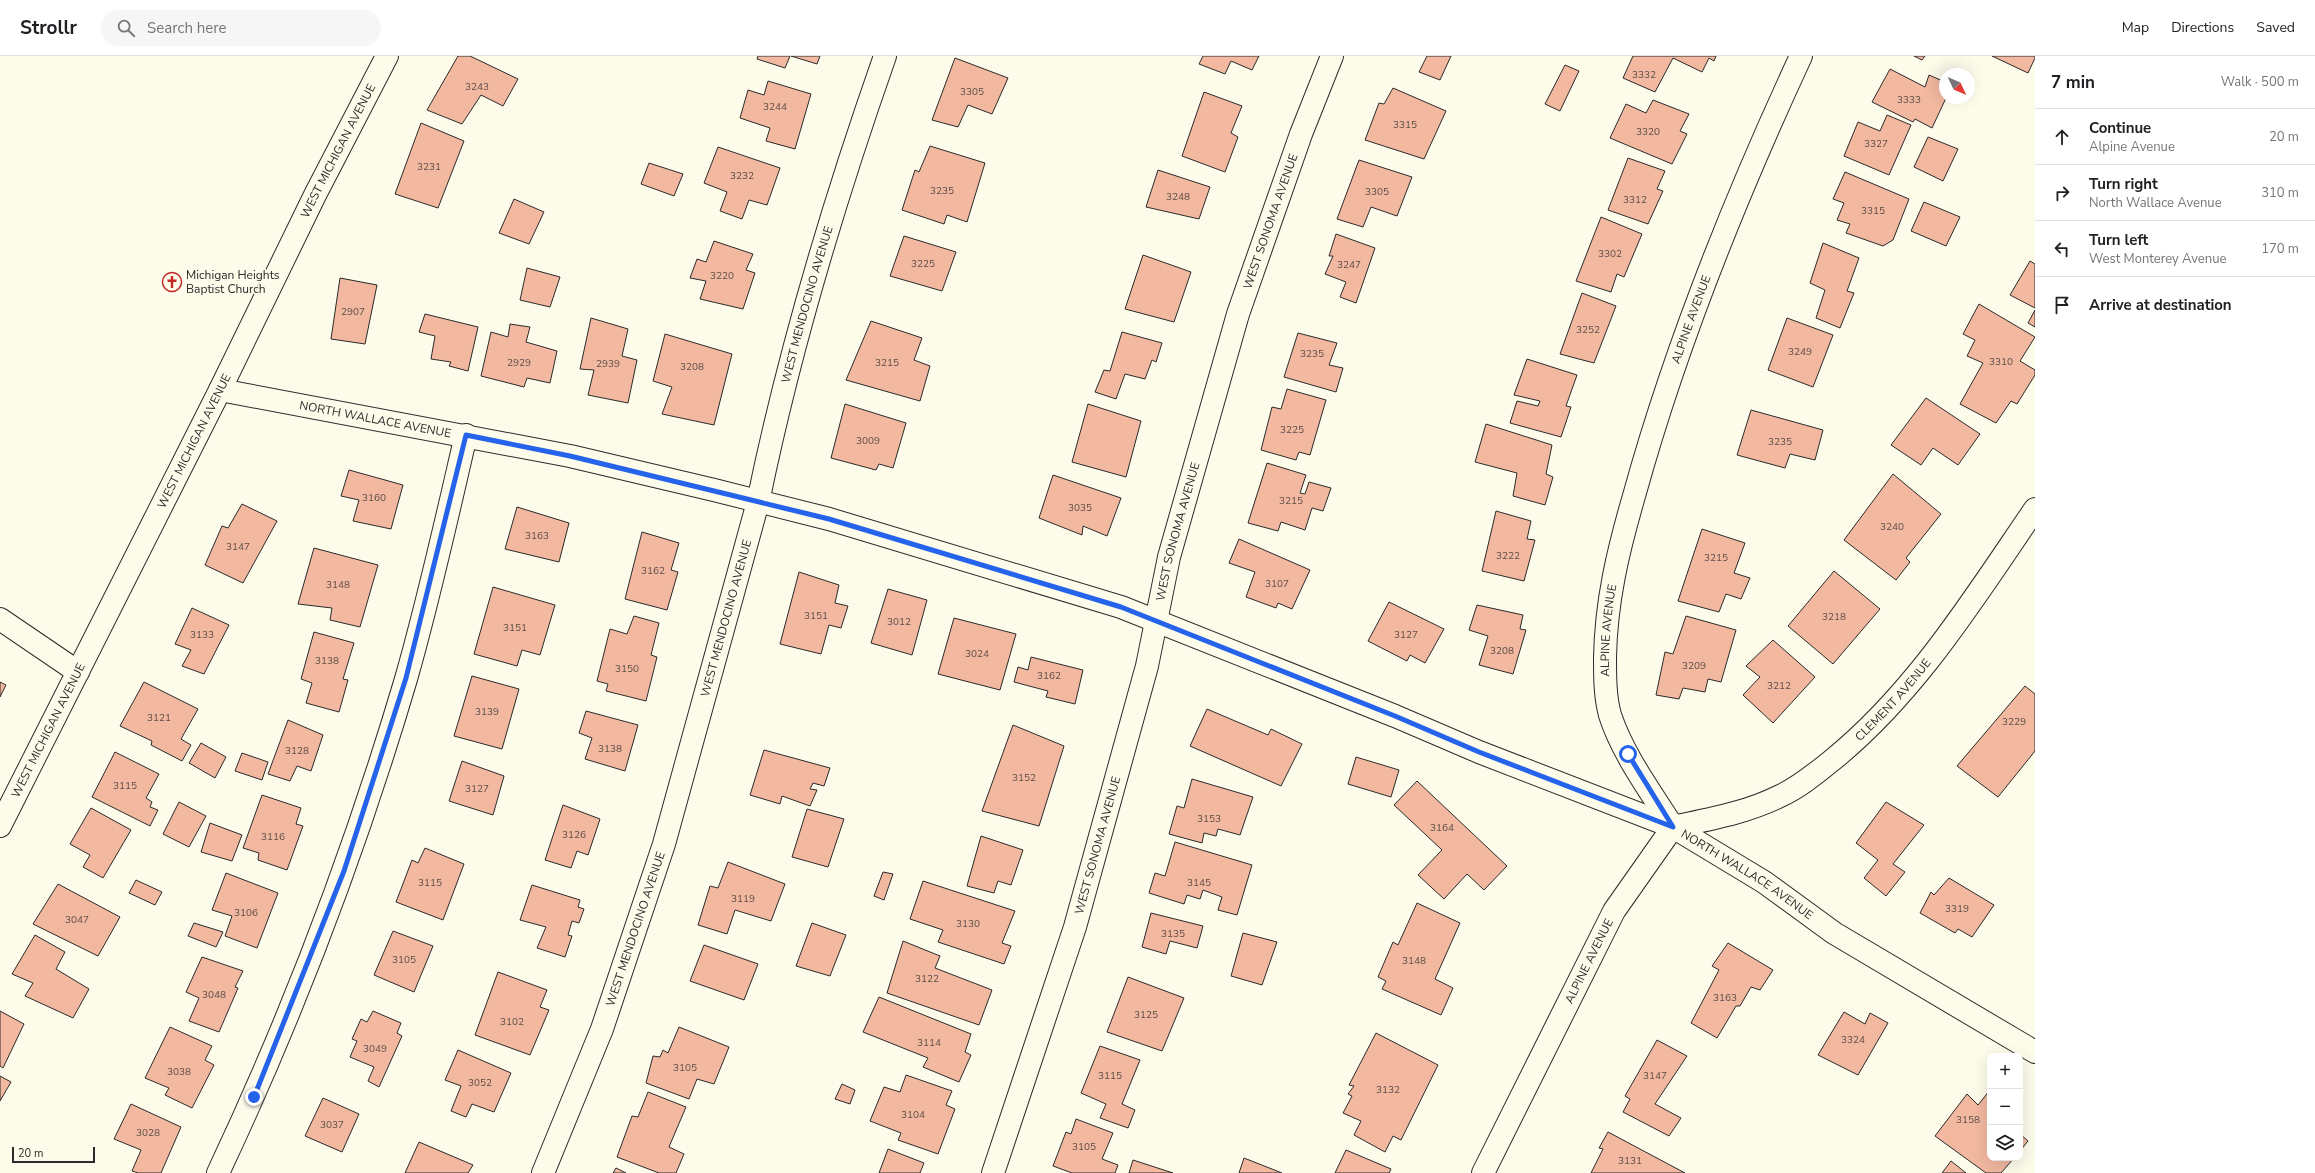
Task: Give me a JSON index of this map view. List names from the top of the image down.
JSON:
{
  "streets": {
    "street": [
      "WEST MICHIGAN AVENUE",
      "WEST SONOMA AVENUE",
      "WEST MENDOCINO AVENUE",
      "ALPINE AVENUE",
      "NORTH WALLACE AVENUE",
      "CLEMENT AVENUE"
    ]
  },
  "crossings": [
    ["WEST MICHIGAN AVENUE", "NORTH WALLACE AVENUE"],
    ["WEST SONOMA AVENUE", "NORTH WALLACE AVENUE"],
    ["WEST MENDOCINO AVENUE", "NORTH WALLACE AVENUE"],
    ["ALPINE AVENUE", "NORTH WALLACE AVENUE"],
    ["ALPINE AVENUE", "CLEMENT AVENUE"],
    ["NORTH WALLACE AVENUE", "CLEMENT AVENUE"]
  ],
  "places": {
    "church": ["Michigan Heights Baptist Church"]
  },
  "house_numbers": [
    "3332",
    "3243",
    "3305",
    "3333",
    "3244",
    "3315",
    "3320",
    "3327",
    "3231",
    "3232",
    "3235",
    "3305",
    "3248",
    "3312",
    "3315",
    "3302",
    "3225",
    "3247",
    "3220",
    "2907",
    "3252",
    "3249",
    "3235",
    "3310",
    "2929",
    "3215",
    "2939",
    "3208",
    "3225",
    "3009",
    "3235",
    "3160",
    "3215",
    "3035",
    "3240",
    "3163",
    "3147",
    "3222",
    "3215",
    "3162",
    "3107",
    "3148",
    "3151",
    "3218",
    "3012",
    "3151",
    "3133",
    "3127",
    "3208",
    "3024",
    "3138",
    "3209",
    "3150",
    "3162",
    "3212",
    "3139",
    "3121",
    "3229",
    "3138",
    "3128",
    "3152",
    "3115",
    "3127",
    "3153",
    "3164",
    "3126",
    "3116",
    "3115",
    "3145",
    "3119",
    "3319",
    "3106",
    "3047",
    "3130",
    "3135",
    "3105",
    "3148",
    "3122",
    "3048",
    "3163",
    "3125",
    "3102",
    "3324",
    "3114",
    "3049",
    "3105",
    "3038",
    "3115",
    "3147",
    "3052",
    "3132",
    "3104",
    "3158",
    "3037",
    "3028",
    "3105",
    "3131"
  ],
  "scale_bar": "20 m",
  "north": "bottom right",
  "page": {
    "header": "Strollr",
    "search": "Search here",
    "nav": ["Map", "Directions", "Saved"],
    "heading": ["7 min", "Walk · 500 m"],
    "list": [
      ["Continue", "Alpine Avenue", "20 m"],
      ["Turn right", "North Wallace Avenue", "310 m"],
      ["Turn left", "West Monterey Avenue", "170 m"],
      "Arrive at destination"
    ],
    "map_buttons": ["+", "−"],
    "scale": "20 m"
  }
}
